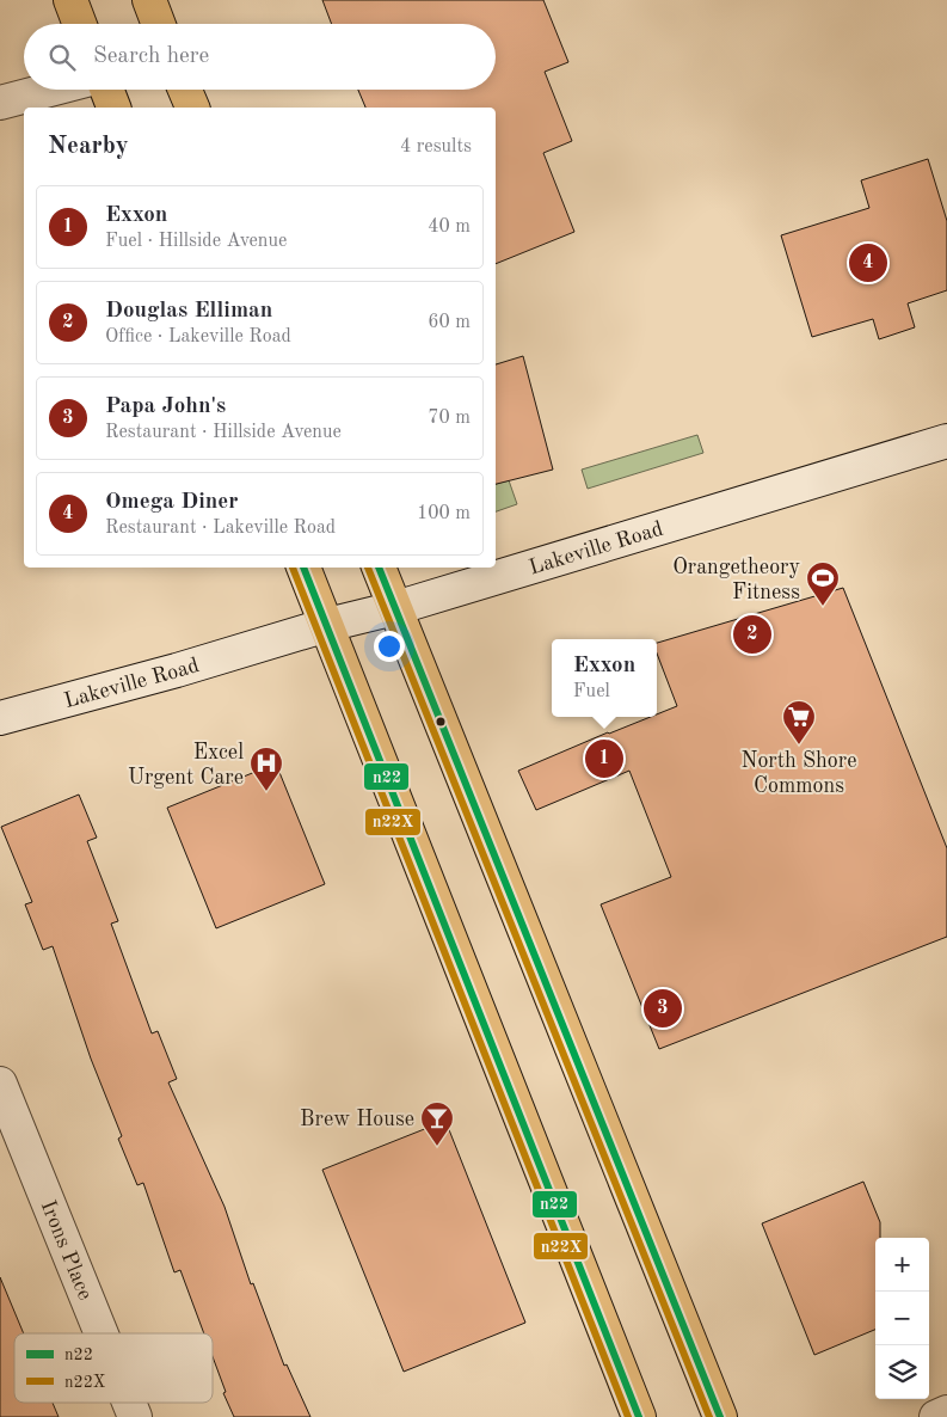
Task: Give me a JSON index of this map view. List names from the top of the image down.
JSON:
{
  "streets": {
    "main road": ["Lakeville Road", "Irons Place"]
  },
  "places": {
    "sports": ["Orangetheory Fitness"],
    "supermarket": ["North Shore Commons"],
    "hospital": ["Excel Urgent Care"],
    "bar": ["Brew House"]
  },
  "lines": ["transit line n22", "transit line n22X"],
  "legend": ["n22", "n22X"],
  "page": {
    "search": "Search here",
    "heading": ["Nearby", "4 results"],
    "list": [
      {
        "mark": "1",
        "name": "Exxon",
        "note": "Fuel · Hillside Avenue",
        "value": "40 m"
      },
      {
        "mark": "2",
        "name": "Douglas Elliman",
        "note": "Office · Lakeville Road",
        "value": "60 m"
      },
      {
        "mark": "3",
        "name": "Papa John's",
        "note": "Restaurant · Hillside Avenue",
        "value": "70 m"
      },
      {
        "mark": "4",
        "name": "Omega Diner",
        "note": "Restaurant · Lakeville Road",
        "value": "100 m"
      }
    ],
    "pins": [
      "4",
      "2",
      "1",
      "3"
    ],
    "popup": ["Exxon", "Fuel"],
    "map_buttons": ["+", "−"]
  }
}
